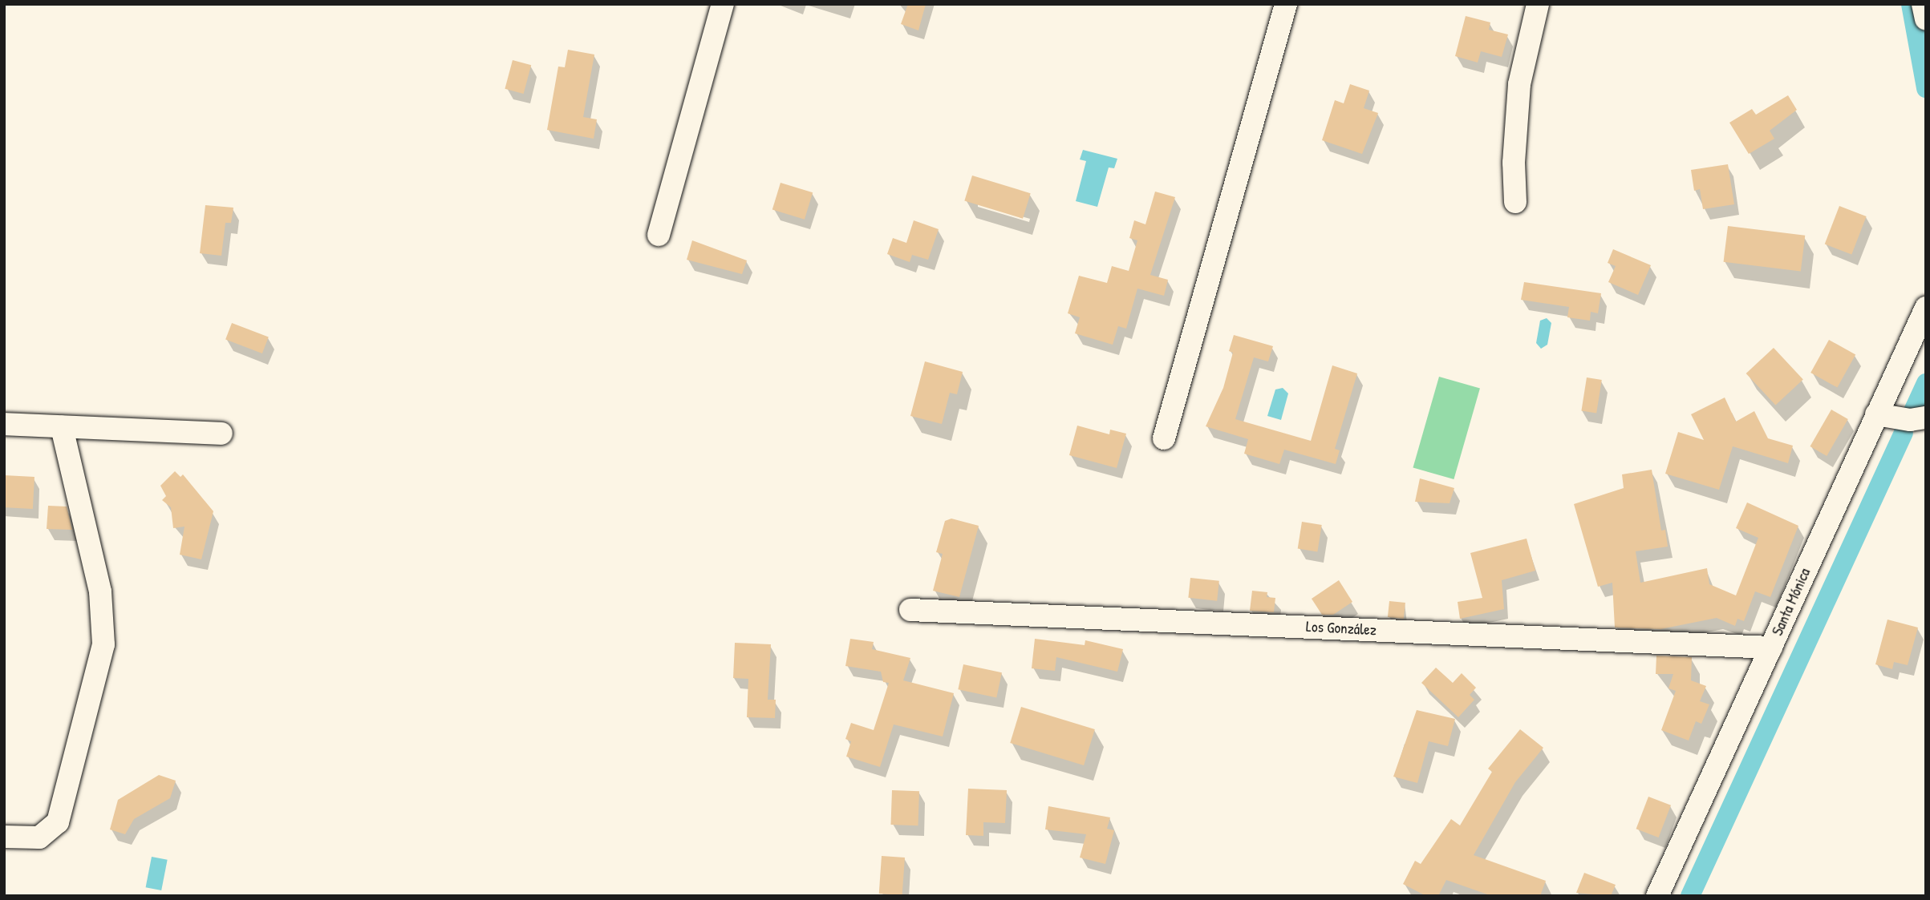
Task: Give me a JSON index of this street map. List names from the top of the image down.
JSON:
{
  "streets": {
    "street": ["Santa Mónica", "Los González"]
  },
  "crossings": [
    ["Santa Mónica", "Los González"]
  ]
}
